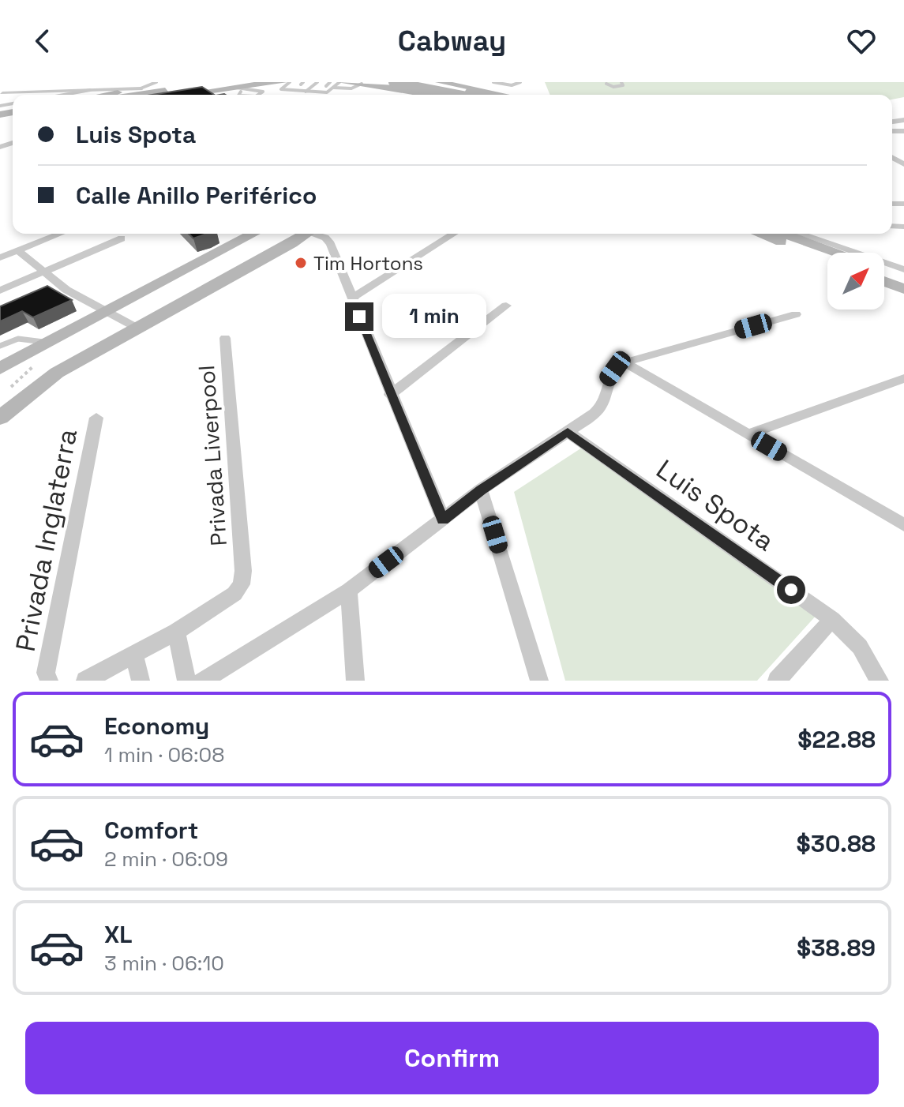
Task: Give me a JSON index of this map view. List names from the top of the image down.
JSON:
{
  "streets": {
    "street": ["Privada Liverpool", "Luis Spota", "Privada Inglaterra"]
  },
  "places": ["Tim Hortons"],
  "north": "top right",
  "page": {
    "header": "Cabway",
    "banner": ["Luis Spota", "Calle Anillo Periférico"],
    "bubble": "1 min",
    "list": [
      {
        "name": "Economy",
        "note": "1 min · 06:08",
        "value": "$22.88"
      },
      {
        "name": "Comfort",
        "note": "2 min · 06:09",
        "value": "$30.88"
      },
      {
        "name": "XL",
        "note": "3 min · 06:10",
        "value": "$38.89"
      }
    ],
    "buttons": "Confirm"
  }
}
